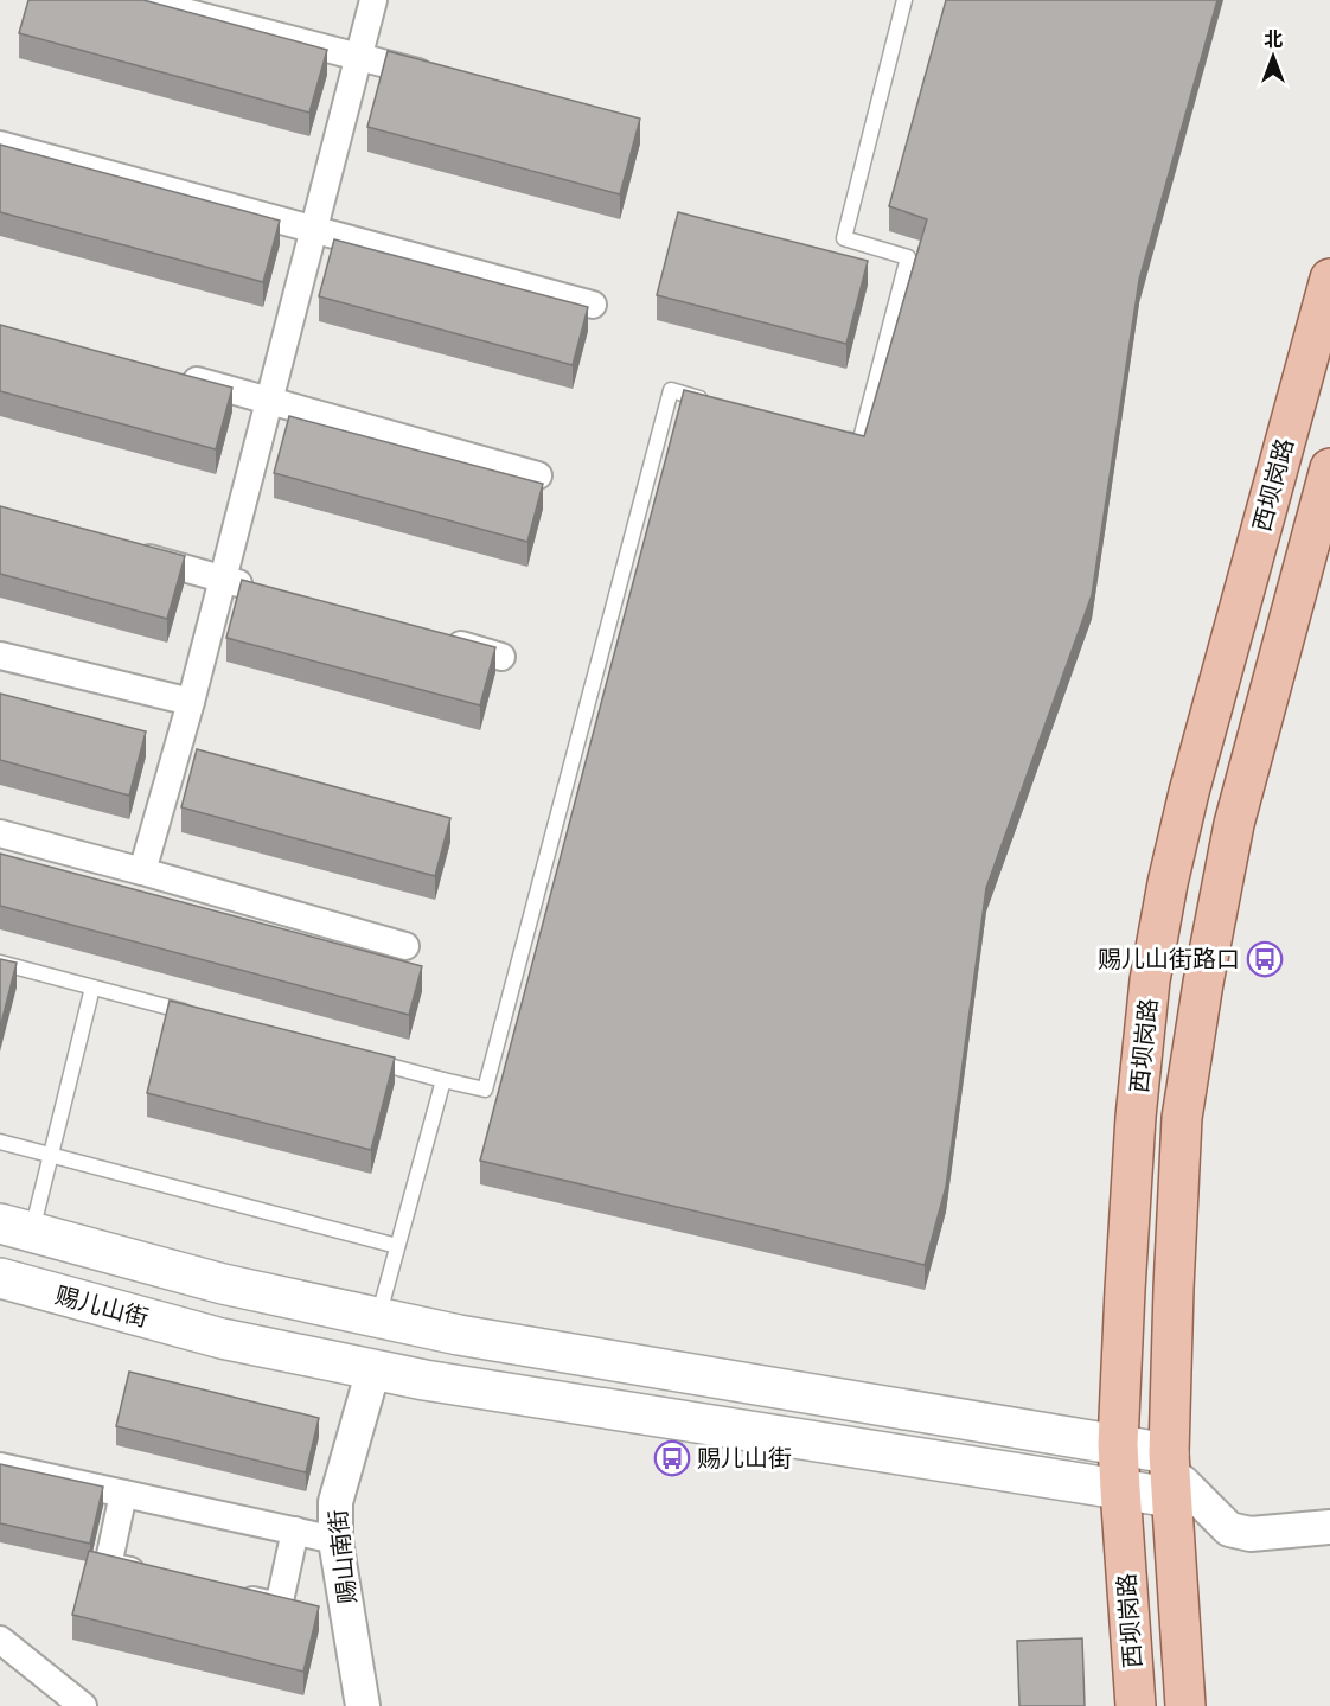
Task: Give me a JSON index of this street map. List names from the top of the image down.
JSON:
{
  "streets": {
    "main road": ["西坝岗路", "赐儿山街"],
    "street": ["赐山南街"]
  },
  "crossings": [
    ["西坝岗路", "赐儿山街"],
    ["赐儿山街", "赐山南街"]
  ],
  "places": {
    "bus stop": ["赐儿山街路口", "赐儿山街"]
  },
  "north": "top"
}
